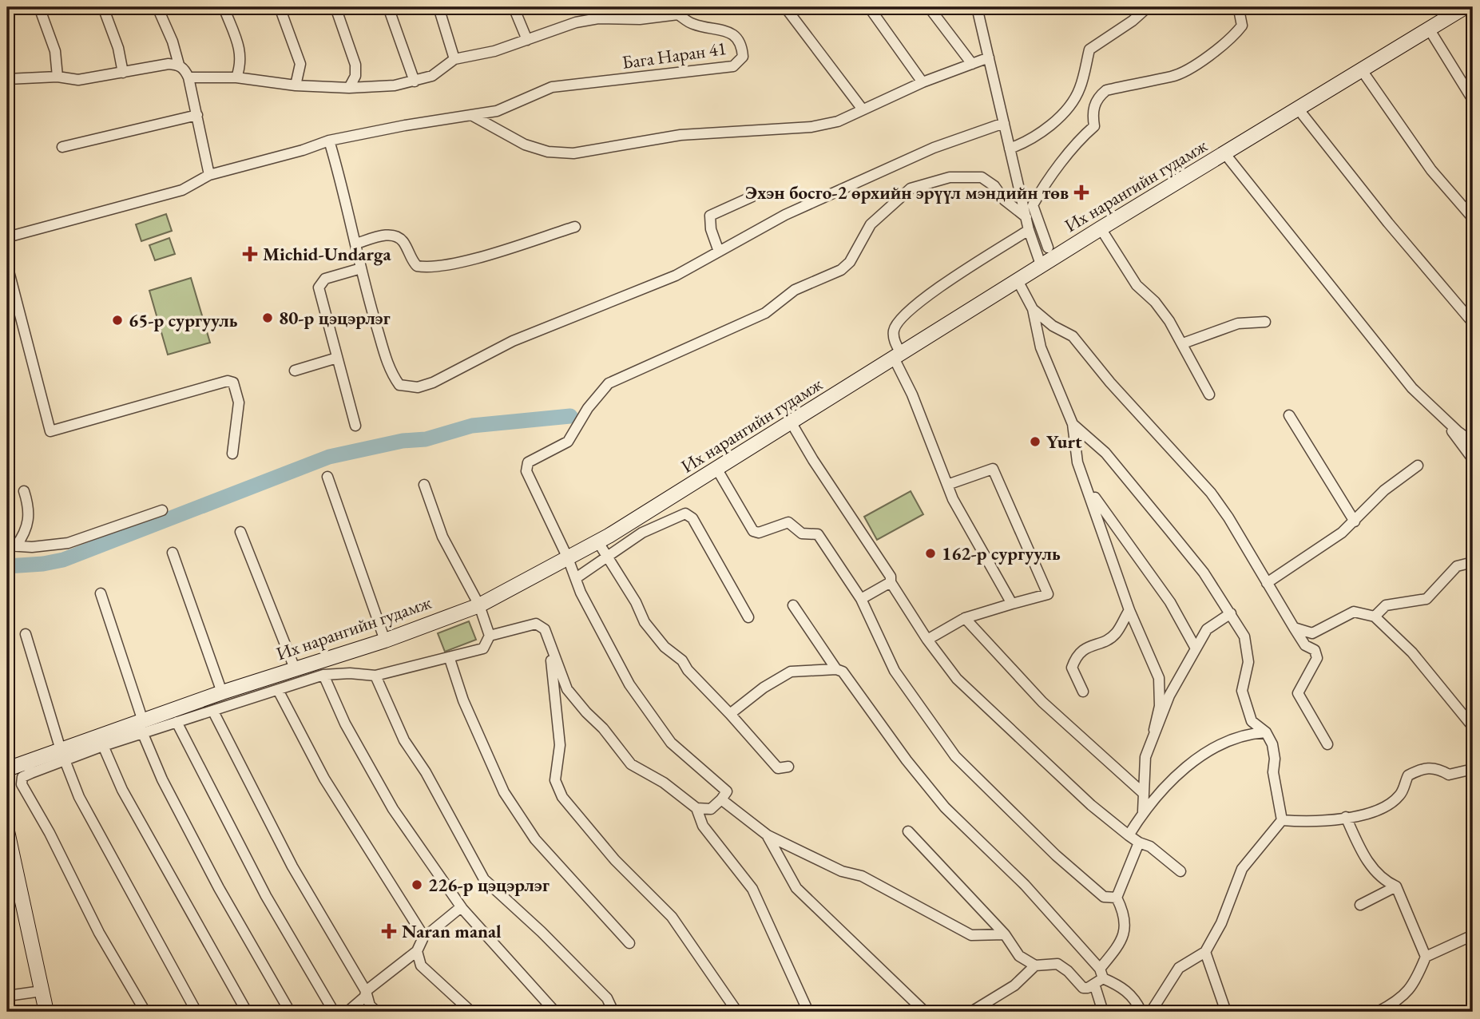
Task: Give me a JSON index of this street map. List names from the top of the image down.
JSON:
{
  "streets": {
    "main road": ["Их нарангийн гудамж"],
    "street": ["Бага Наран 41"]
  },
  "places": {
    "health": ["Эхэн босго-2 өрхийн эрүүл мэндийн төв", "Michid-Undarga", "Naran manal"],
    "other": [
      "80-р цэцэрлэг",
      "65-р сургууль",
      "Yurt",
      "162-р сургууль",
      "226-р цэцэрлэг"
    ]
  }
}
